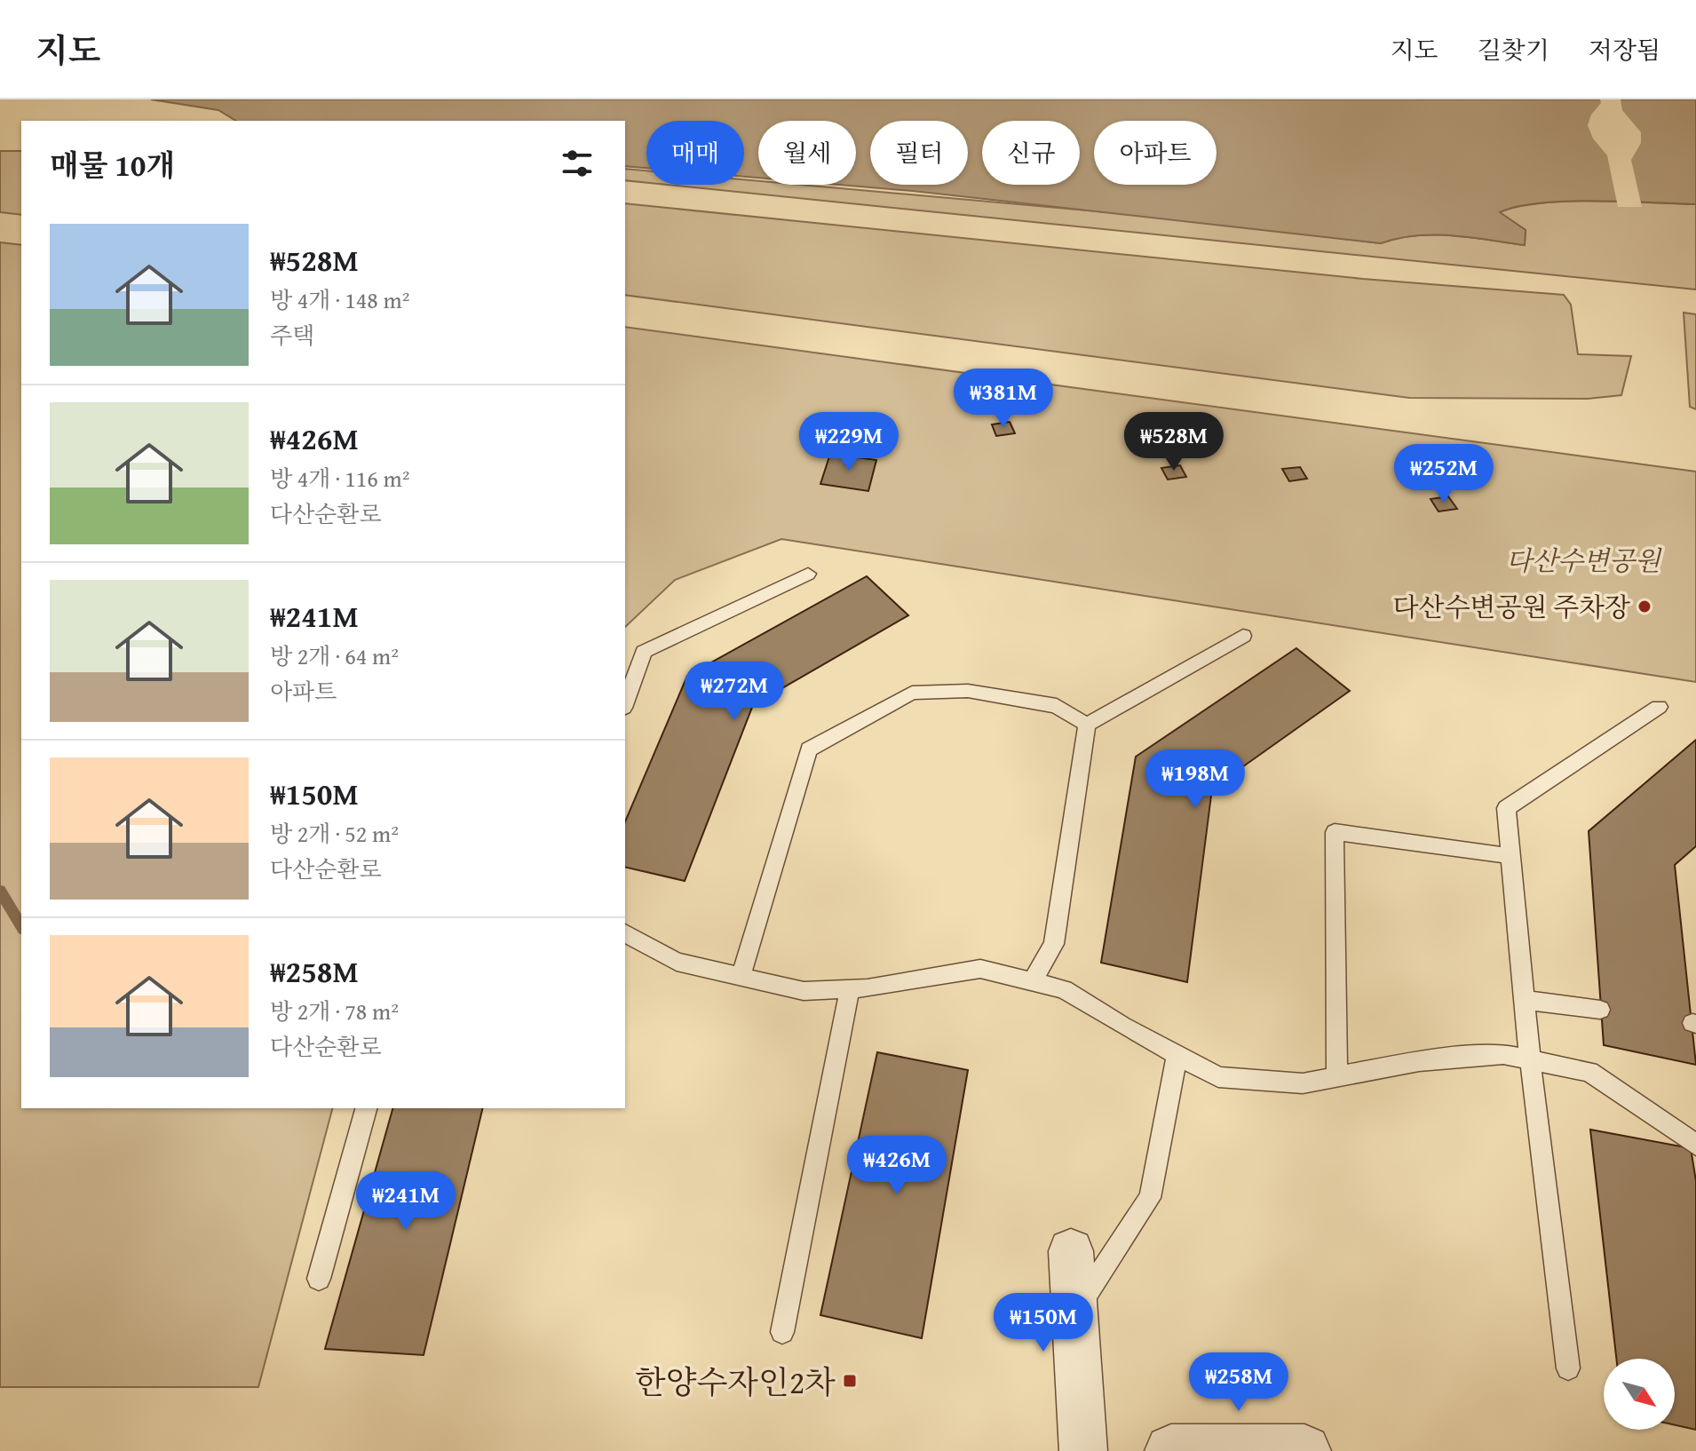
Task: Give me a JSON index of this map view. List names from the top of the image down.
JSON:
{
  "parks": ["다산수변공원"],
  "places": {
    "other": ["다산수변공원 주차장"],
    "transit": ["한양수자인2차"]
  },
  "north": "bottom right",
  "page": {
    "header": "지도",
    "nav": ["지도", "길찾기", "저장됨"],
    "chip": [
      "매매",
      "월세",
      "필터",
      "신규",
      "아파트"
    ],
    "heading": "매물 10개",
    "list": [
      {
        "name": "₩528M",
        "note": "방 4개 · 148 m² · 주택"
      },
      {
        "name": "₩426M",
        "note": "방 4개 · 116 m² · 다산순환로"
      },
      {
        "name": "₩241M",
        "note": "방 2개 · 64 m² · 아파트"
      },
      {
        "name": "₩150M",
        "note": "방 2개 · 52 m² · 다산순환로"
      },
      {
        "name": "₩258M",
        "note": "방 2개 · 78 m² · 다산순환로"
      }
    ],
    "price": [
      "₩381M",
      "₩229M",
      "₩528M",
      "₩252M",
      "₩272M",
      "₩198M",
      "₩426M",
      "₩241M",
      "₩150M",
      "₩258M"
    ]
  }
}
